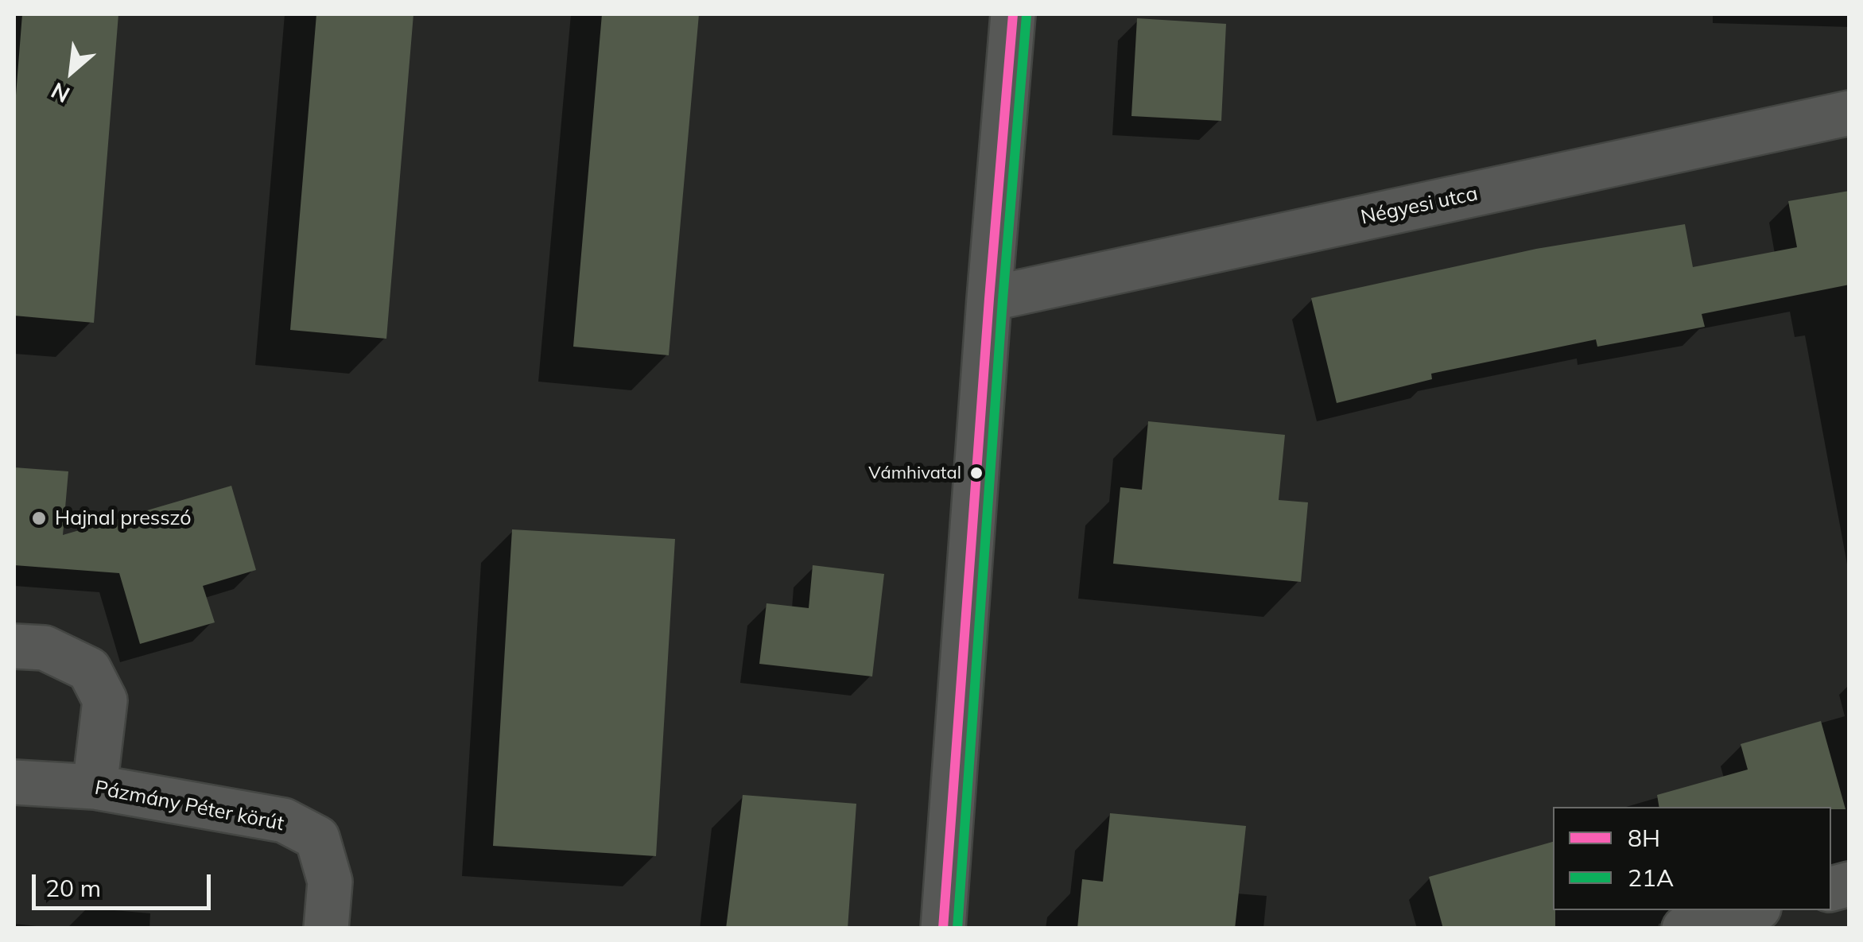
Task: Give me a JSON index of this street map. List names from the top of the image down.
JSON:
{
  "streets": {
    "street": ["Négyesi utca", "Pázmány Péter körút"]
  },
  "places": ["Vámhivatal", "Hajnal presszó"],
  "lines": ["transit line 8H", "transit line 21A"],
  "legend": ["8H", "21A"],
  "scale_bar": "20 m",
  "north": "bottom left"
}
